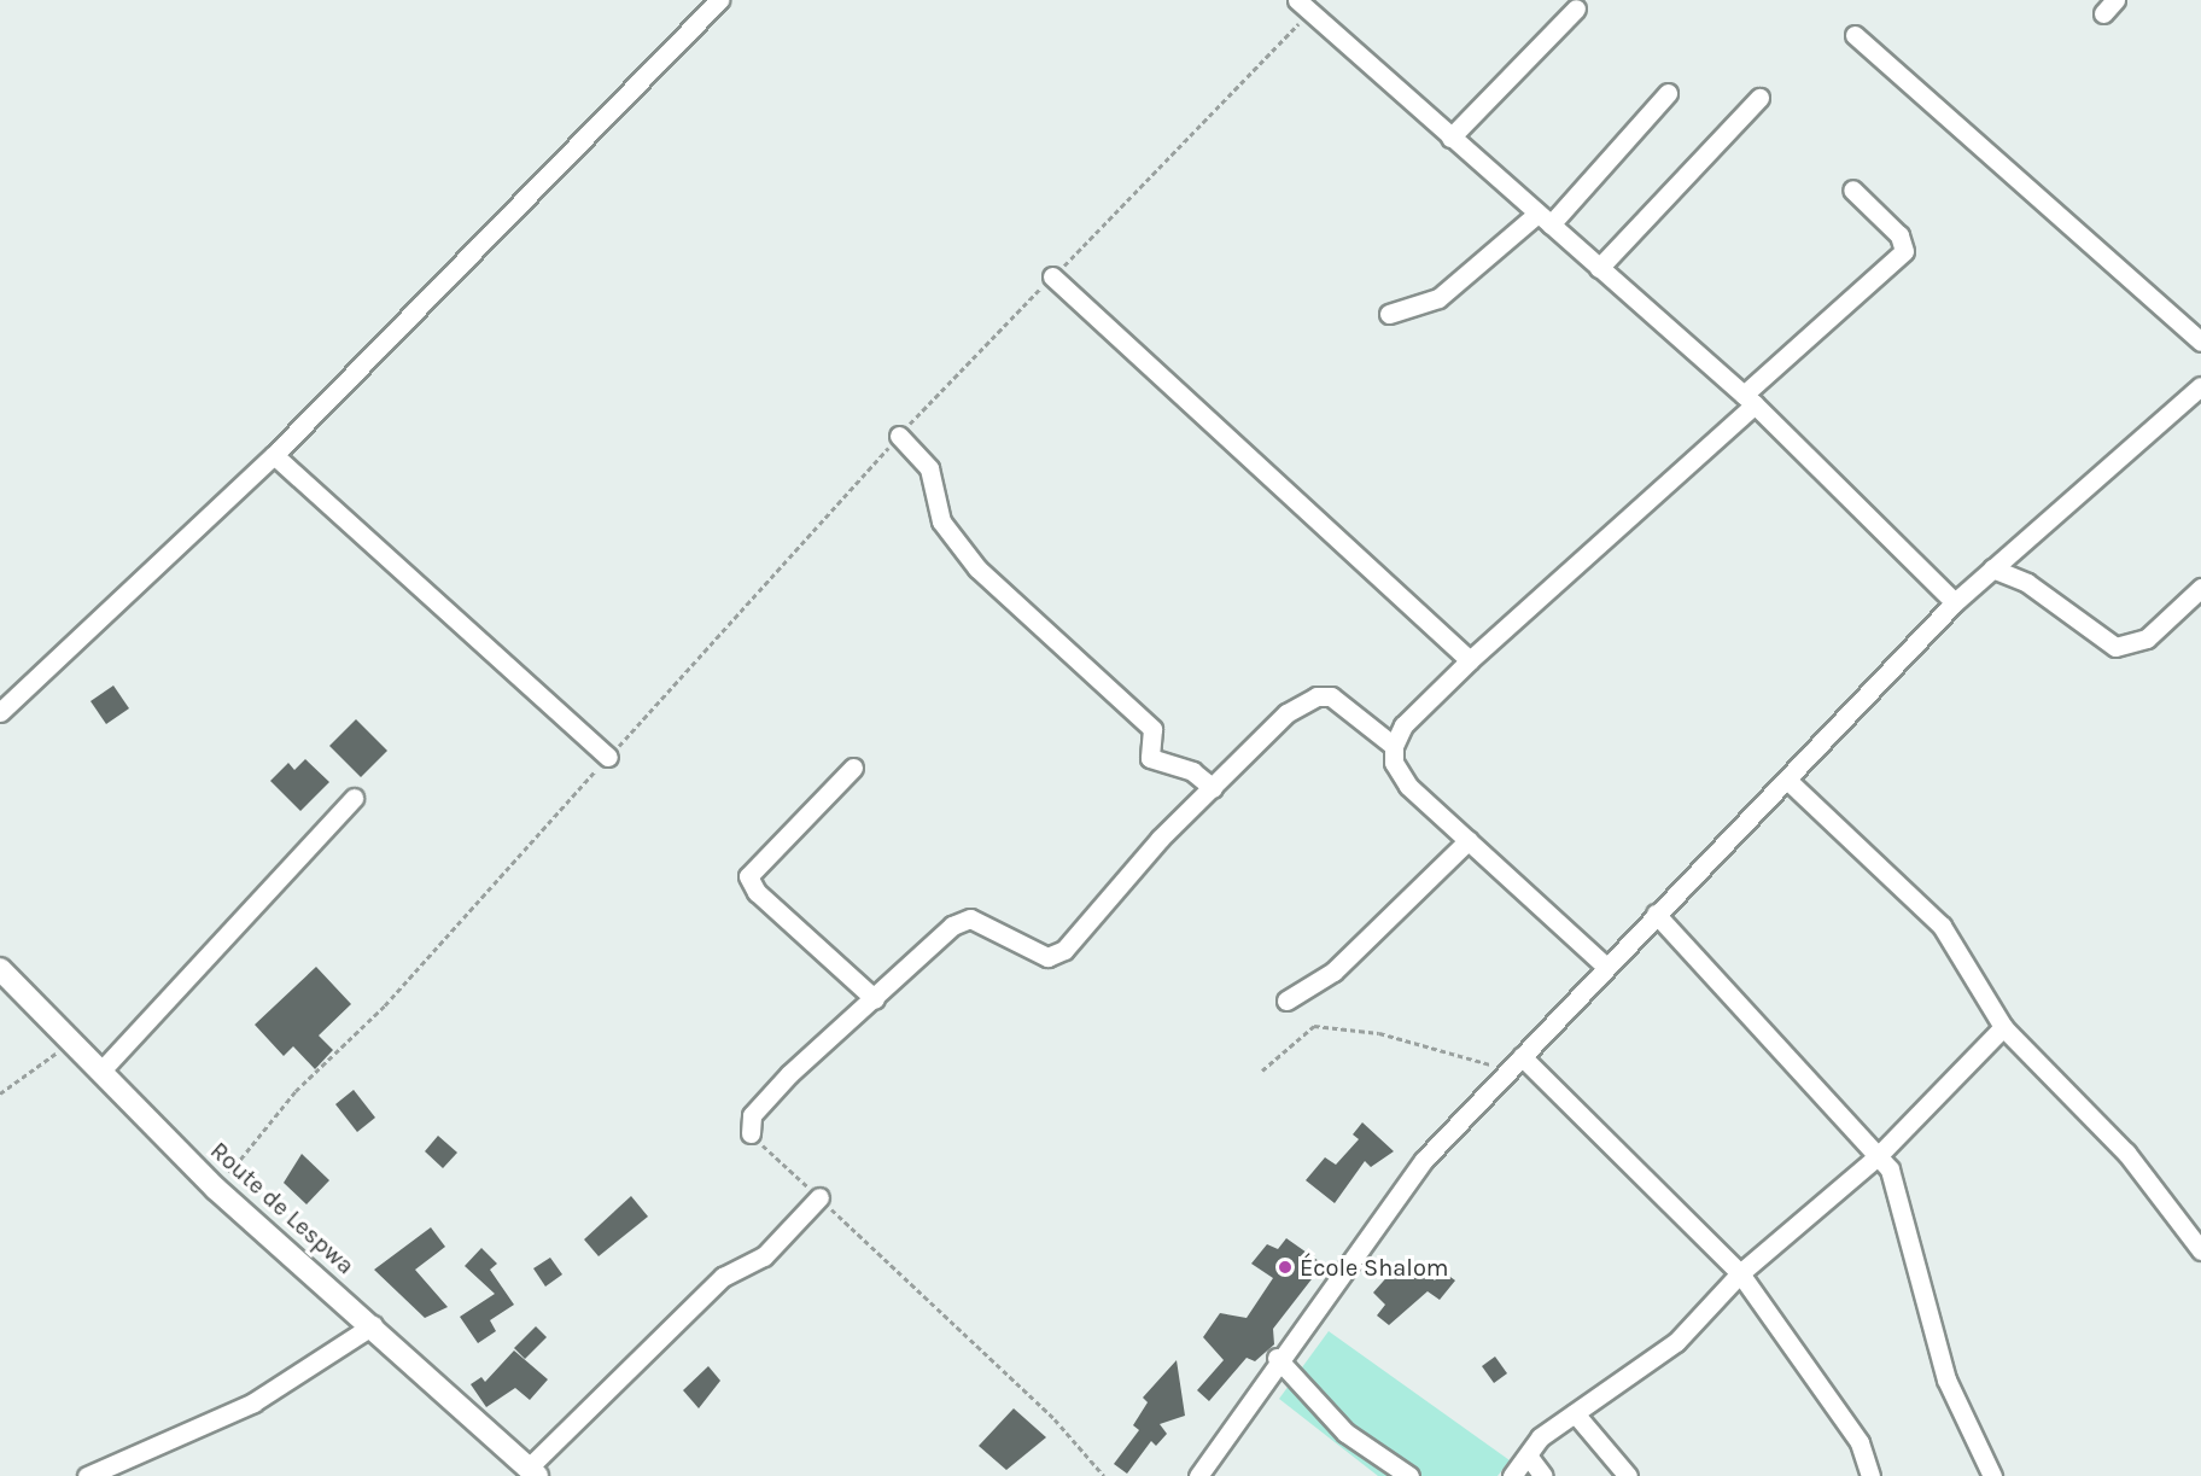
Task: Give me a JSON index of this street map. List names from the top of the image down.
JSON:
{
  "streets": {
    "street": ["Route de Lespwa"]
  },
  "places": ["École Shalom"]
}
